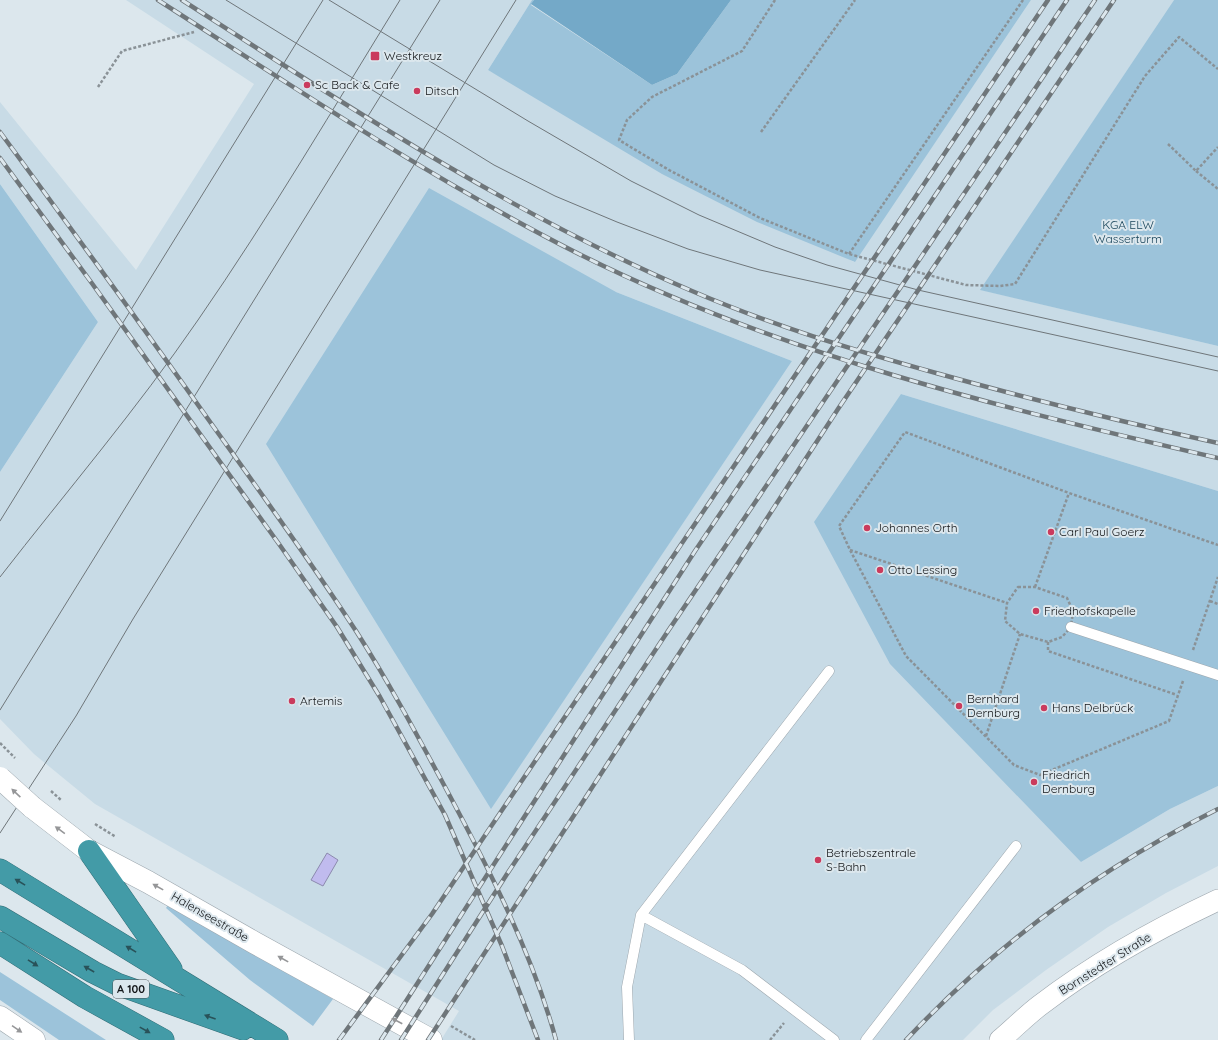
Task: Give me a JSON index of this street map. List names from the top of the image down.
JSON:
{
  "streets": {
    "highway": ["A 100"],
    "main road": ["Halenseestraße"],
    "street": ["Bornstedter Straße"]
  },
  "one_way": ["Halenseestraße"],
  "parks": ["KGA ELW Wasserturm"],
  "places": {
    "transit": ["Westkreuz"],
    "other": [
      "Sc Back & Cafe",
      "Ditsch",
      "Johannes Orth",
      "Carl Paul Goerz",
      "Otto Lessing",
      "Friedhofskapelle",
      "Artemis",
      "Bernhard Dernburg",
      "Hans Delbrück",
      "Friedrich Dernburg",
      "Betriebszentrale S-Bahn"
    ]
  }
}
